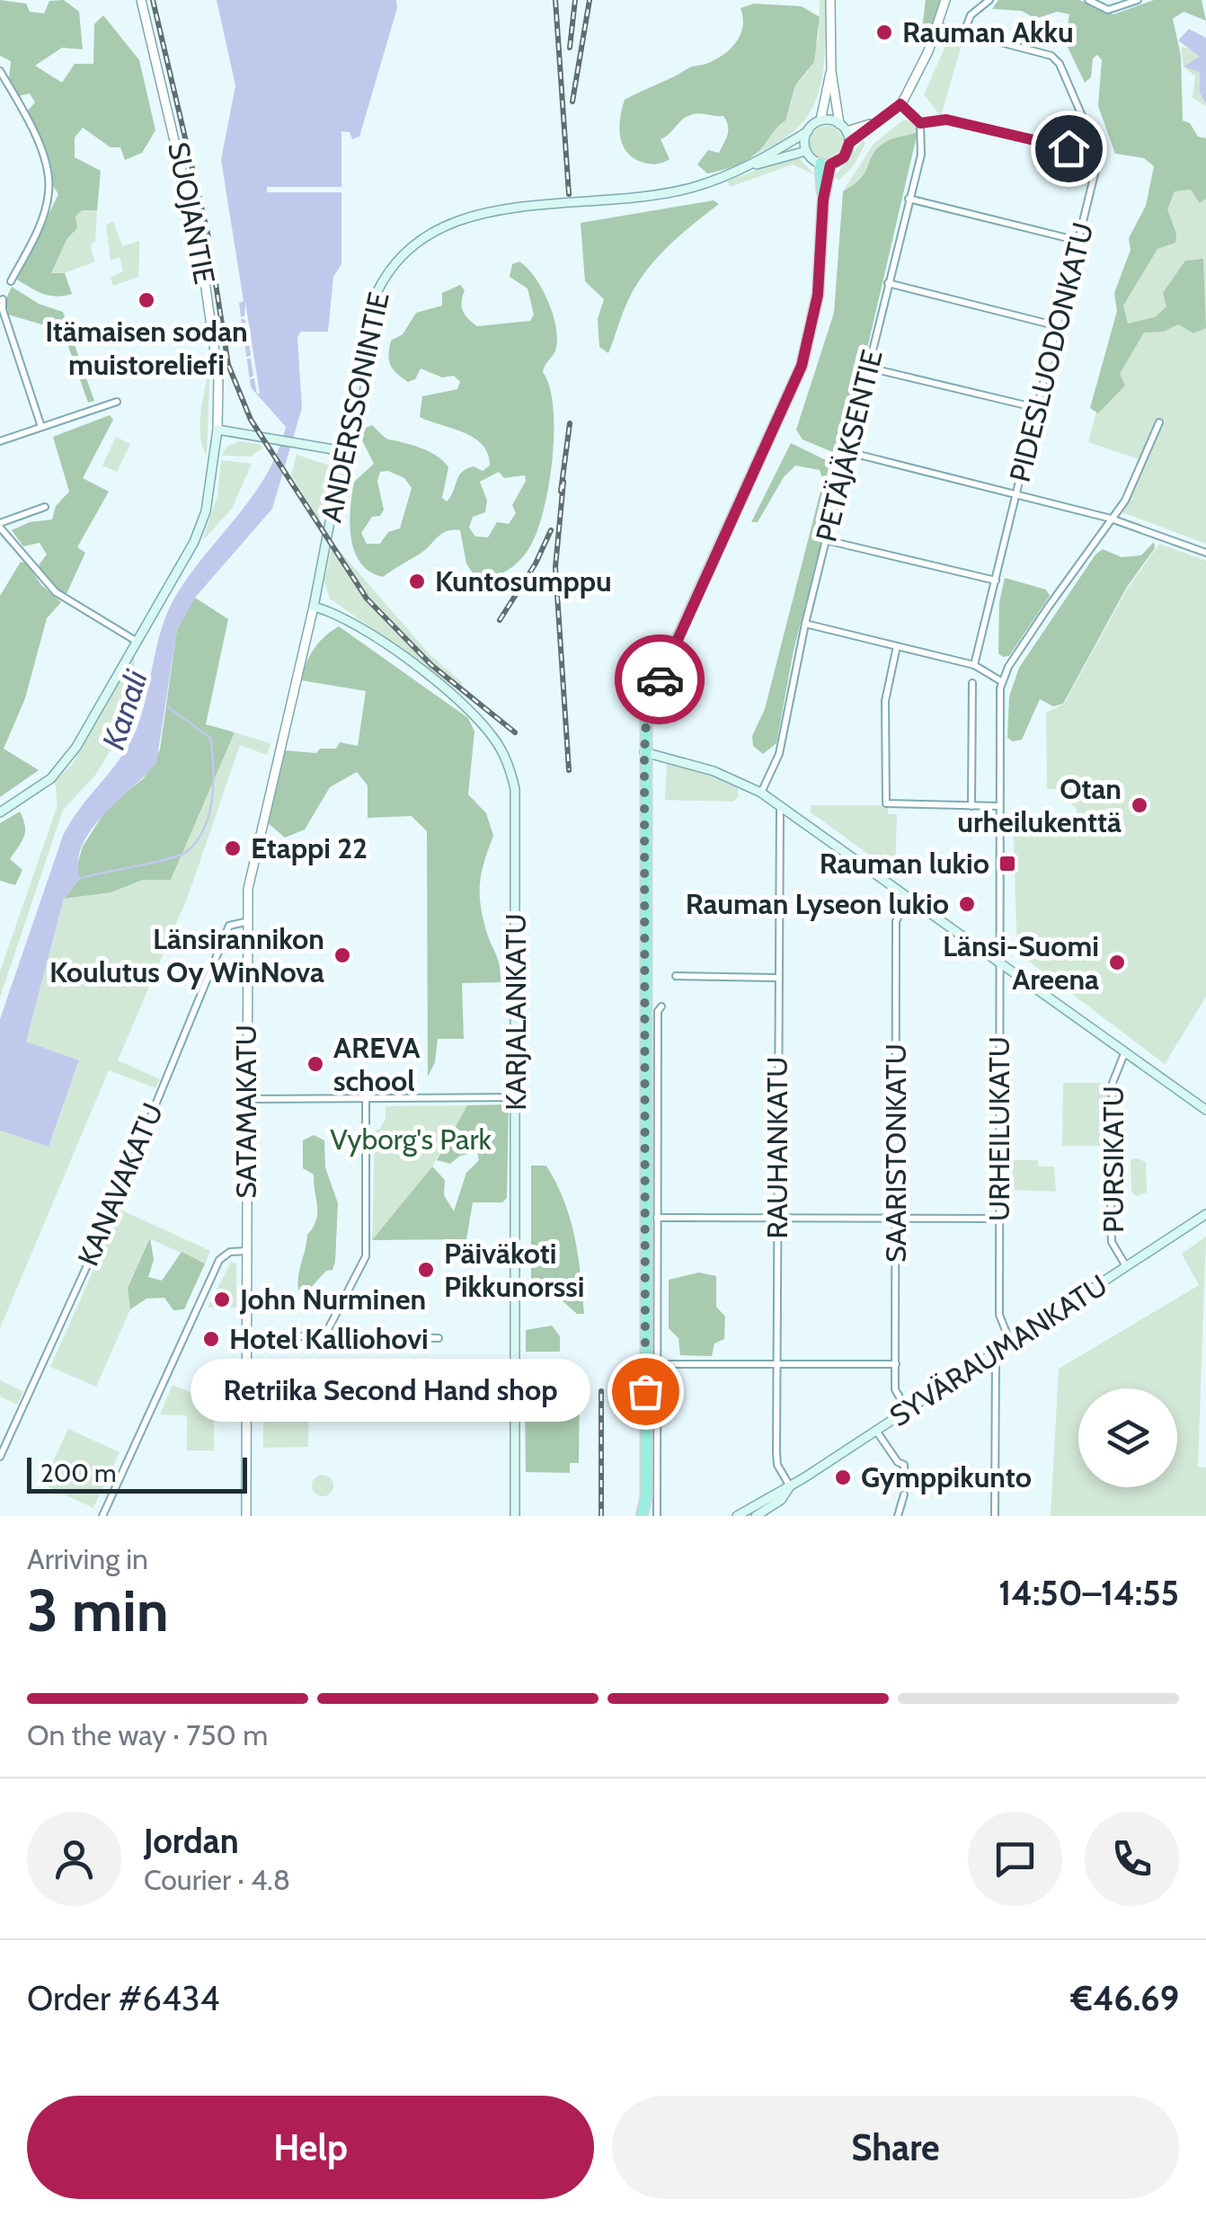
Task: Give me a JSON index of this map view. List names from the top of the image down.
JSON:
{
  "streets": {
    "main road": ["ANDERSSONINTIE", "KARJALANKATU", "SYVÄRAUMANKATU"],
    "street": [
      "SUOJANTIE",
      "PIDESLUODONKATU",
      "PETÄJÄKSENTIE",
      "SATAMAKATU",
      "URHEILUKATU",
      "RAUHANKATU",
      "SAARISTONKATU",
      "PURSIKATU",
      "KANAVAKATU"
    ]
  },
  "crossings": [
    ["ANDERSSONINTIE", "KARJALANKATU"],
    ["ANDERSSONINTIE", "SATAMAKATU"],
    ["KARJALANKATU", "SATAMAKATU"],
    ["SATAMAKATU", "KANAVAKATU"],
    ["URHEILUKATU", "SYVÄRAUMANKATU"],
    ["RAUHANKATU", "SYVÄRAUMANKATU"],
    ["SAARISTONKATU", "SYVÄRAUMANKATU"],
    ["PURSIKATU", "SYVÄRAUMANKATU"]
  ],
  "water": ["Kanali"],
  "parks": ["Vyborg's Park"],
  "places": {
    "other": [
      "Rauman Akku",
      "Itämaisen sodan muistoreliefi",
      "Kuntosumppu",
      "Otan urheilukenttä",
      "Etappi 22",
      "Rauman Lyseon lukio",
      "Länsirannikon Koulutus Oy WinNova",
      "Länsi-Suomi Areena",
      "AREVA school",
      "Päiväkoti Pikkunorssi",
      "John Nurminen",
      "Hotel Kalliohovi",
      "Retriika Second Hand shop",
      "Gymppikunto"
    ],
    "transit": ["Rauman lukio"]
  },
  "scale_bar": "200 m",
  "page": {
    "bubble": "Retriika Second Hand shop",
    "scale": "200 m",
    "heading": ["3 min", "Arriving in", "14:50–14:55"],
    "panel": [
      "Jordan",
      "Courier · 4.8",
      "Order #6434",
      "€46.69"
    ],
    "bar": "On the way · 750 m",
    "buttons": ["Help", "Share"]
  }
}
